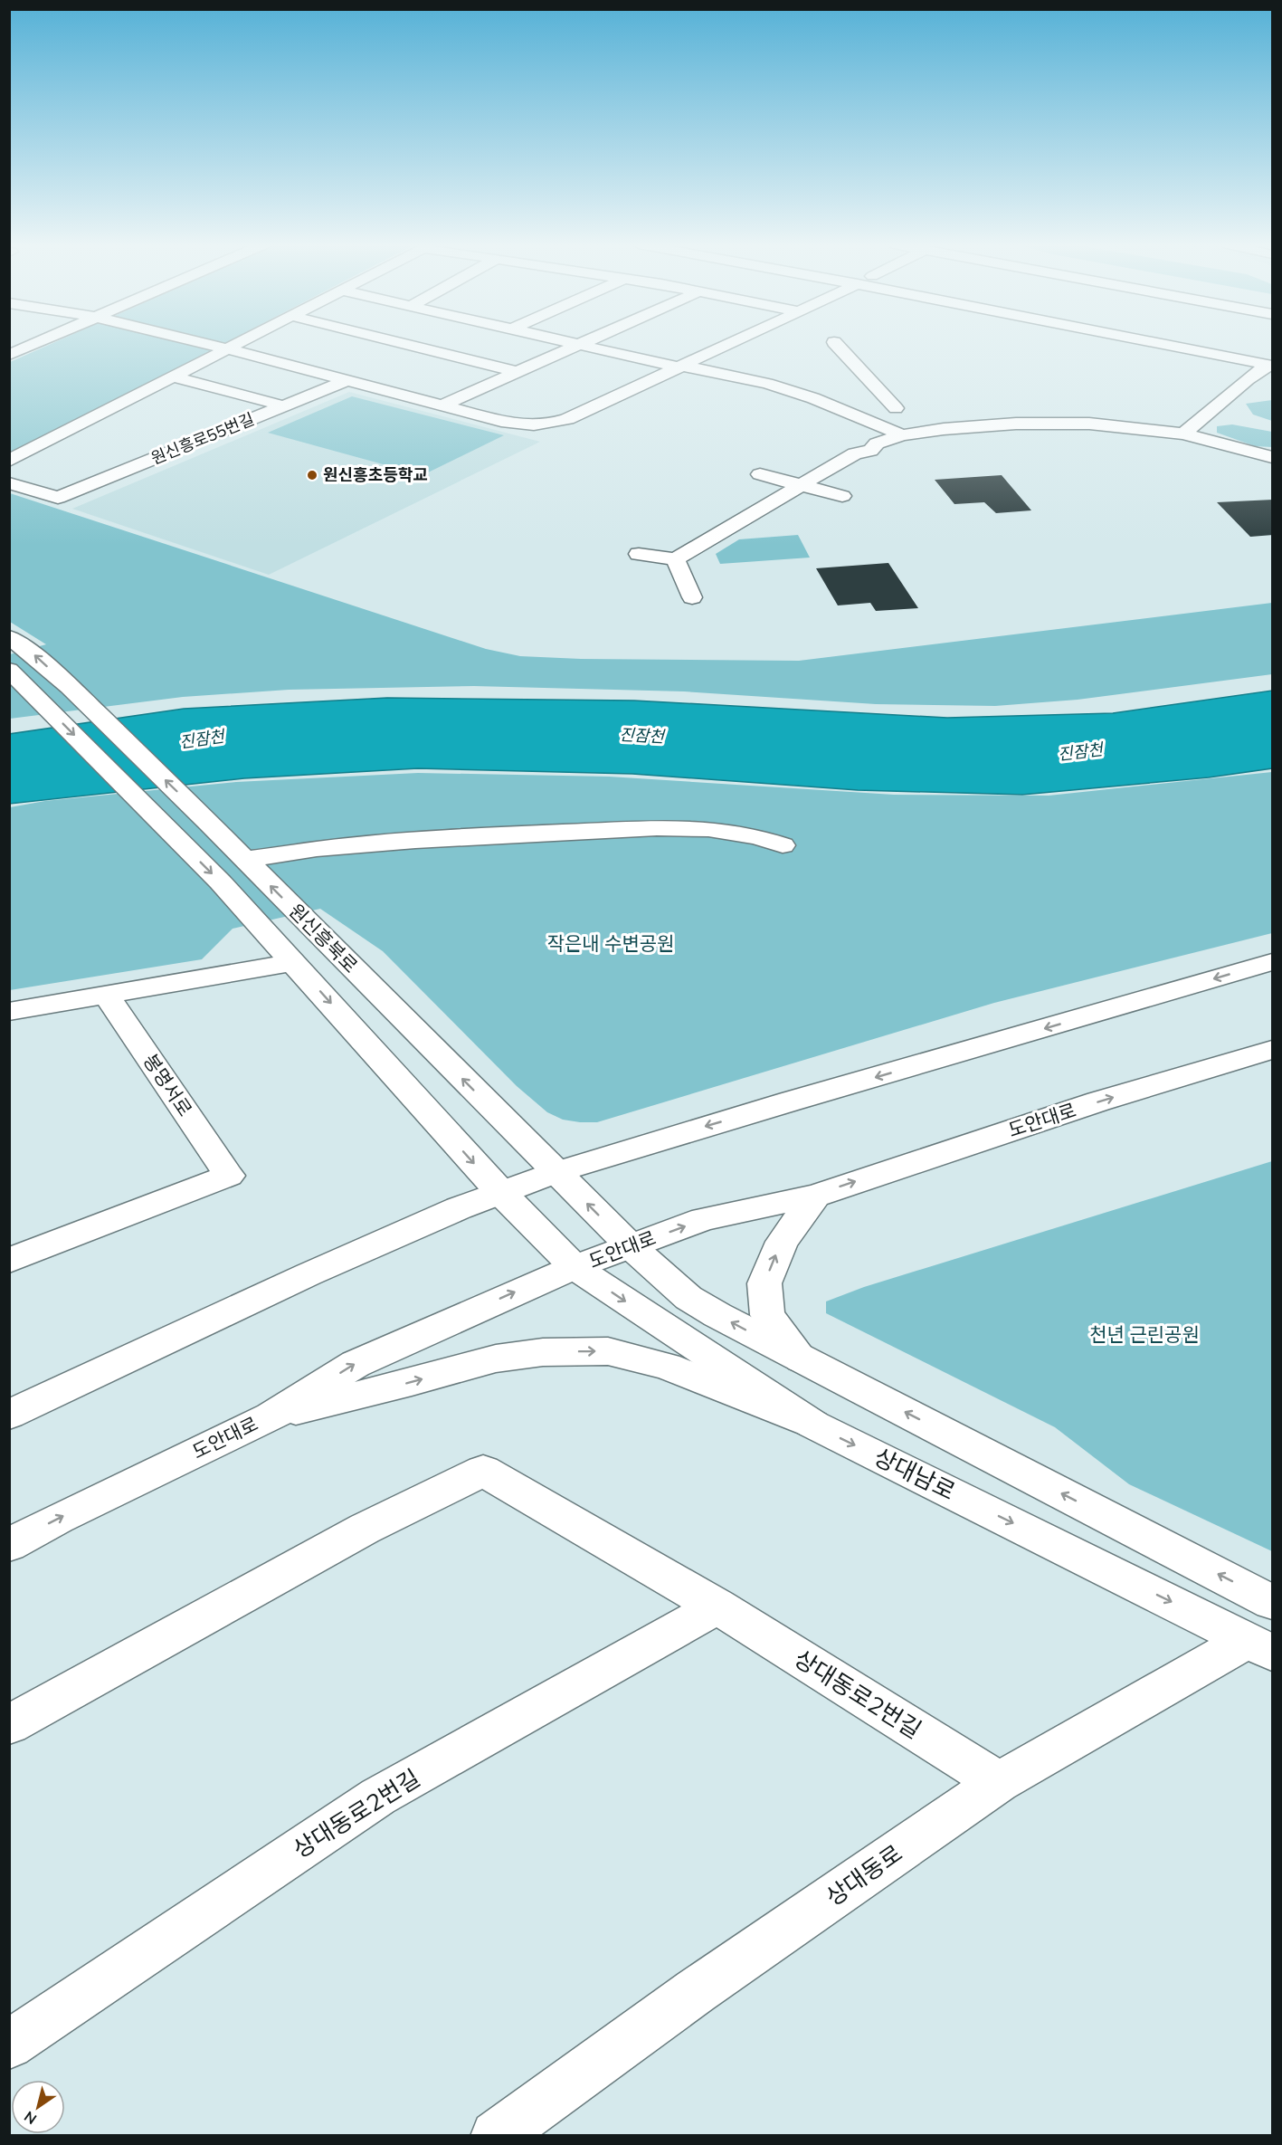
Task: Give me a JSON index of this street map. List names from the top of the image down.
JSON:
{
  "streets": {
    "street": [
      "원신흥로55번길",
      "원신흥북로",
      "봉명서로",
      "도안대로",
      "상대남로",
      "상대동로2번길",
      "상대동로"
    ]
  },
  "crossings": [
    ["원신흥북로", "도안대로"],
    ["원신흥북로", "상대남로"],
    ["도안대로", "상대남로"],
    ["상대남로", "상대동로"],
    ["상대동로2번길", "상대동로"]
  ],
  "water": ["진잠천"],
  "parks": ["작은내 수변공원", "천년 근린공원"],
  "places": ["원신흥초등학교"],
  "north": "bottom left"
}
